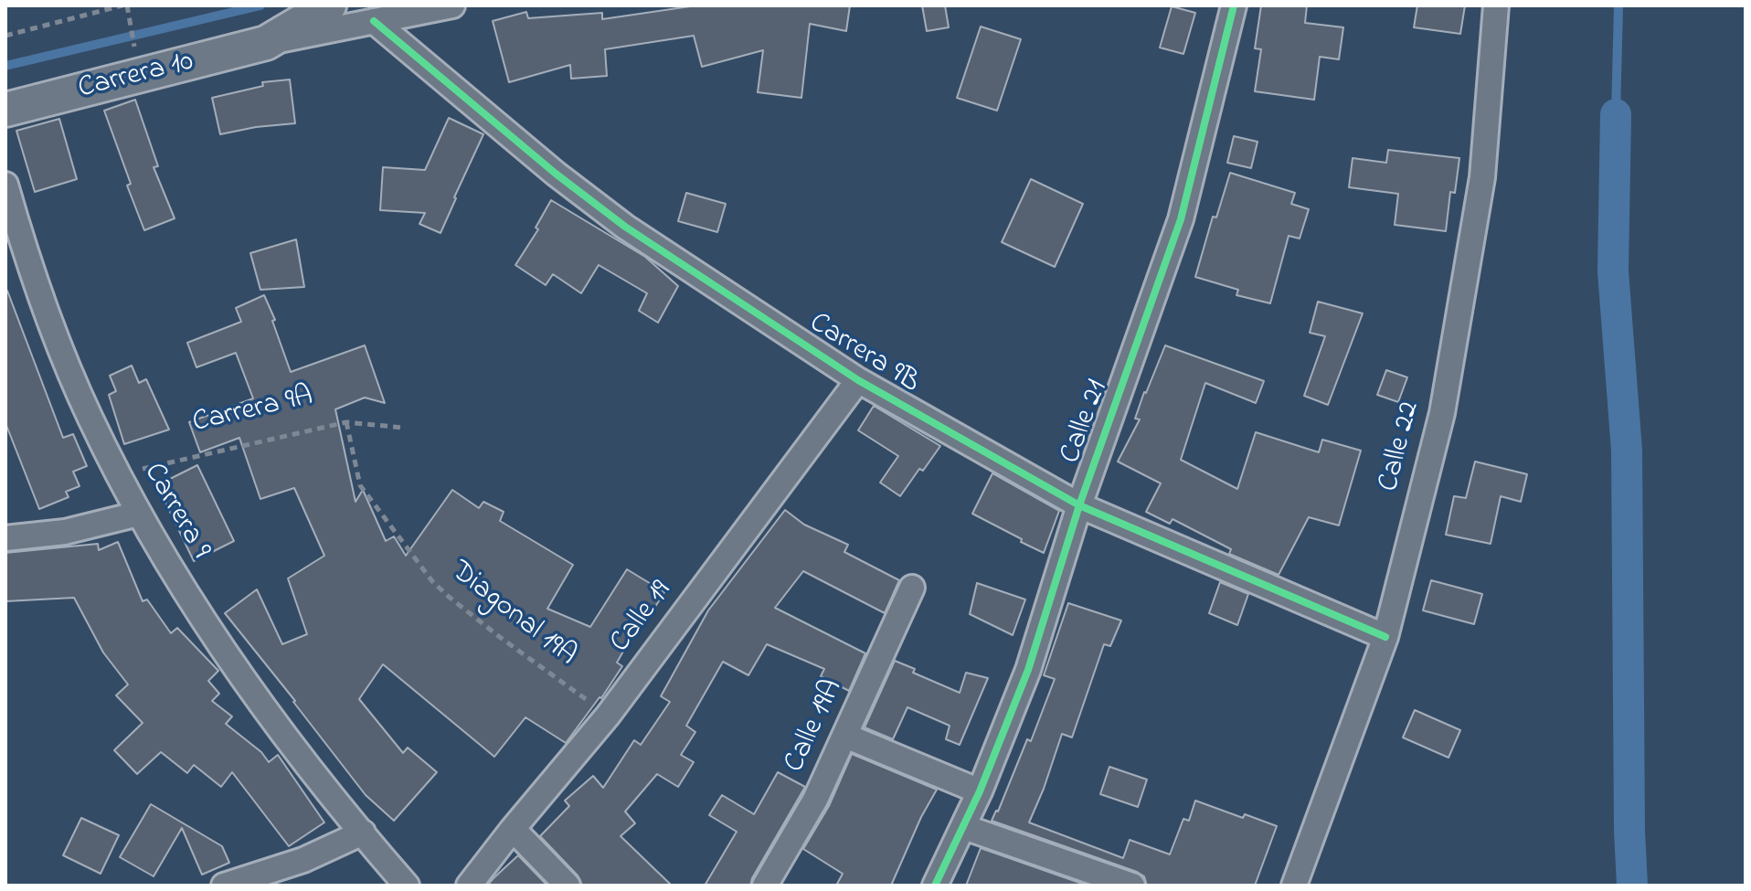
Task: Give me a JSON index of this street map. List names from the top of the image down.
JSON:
{
  "streets": {
    "street": [
      "Carrera 10",
      "Carrera 9B",
      "Calle 21",
      "Calle 22",
      "Carrera 9",
      "Calle 19",
      "Calle 19A"
    ],
    "path": ["Carrera 9A", "Diagonal 19A"]
  },
  "crossings": [
    ["Carrera 10", "Carrera 9B"],
    ["Carrera 9B", "Calle 21"],
    ["Carrera 9B", "Calle 22"],
    ["Carrera 9B", "Calle 19"],
    ["Carrera 9A", "Carrera 9"],
    ["Carrera 9A", "Diagonal 19A"],
    ["Diagonal 19A", "Calle 19"]
  ]
}
